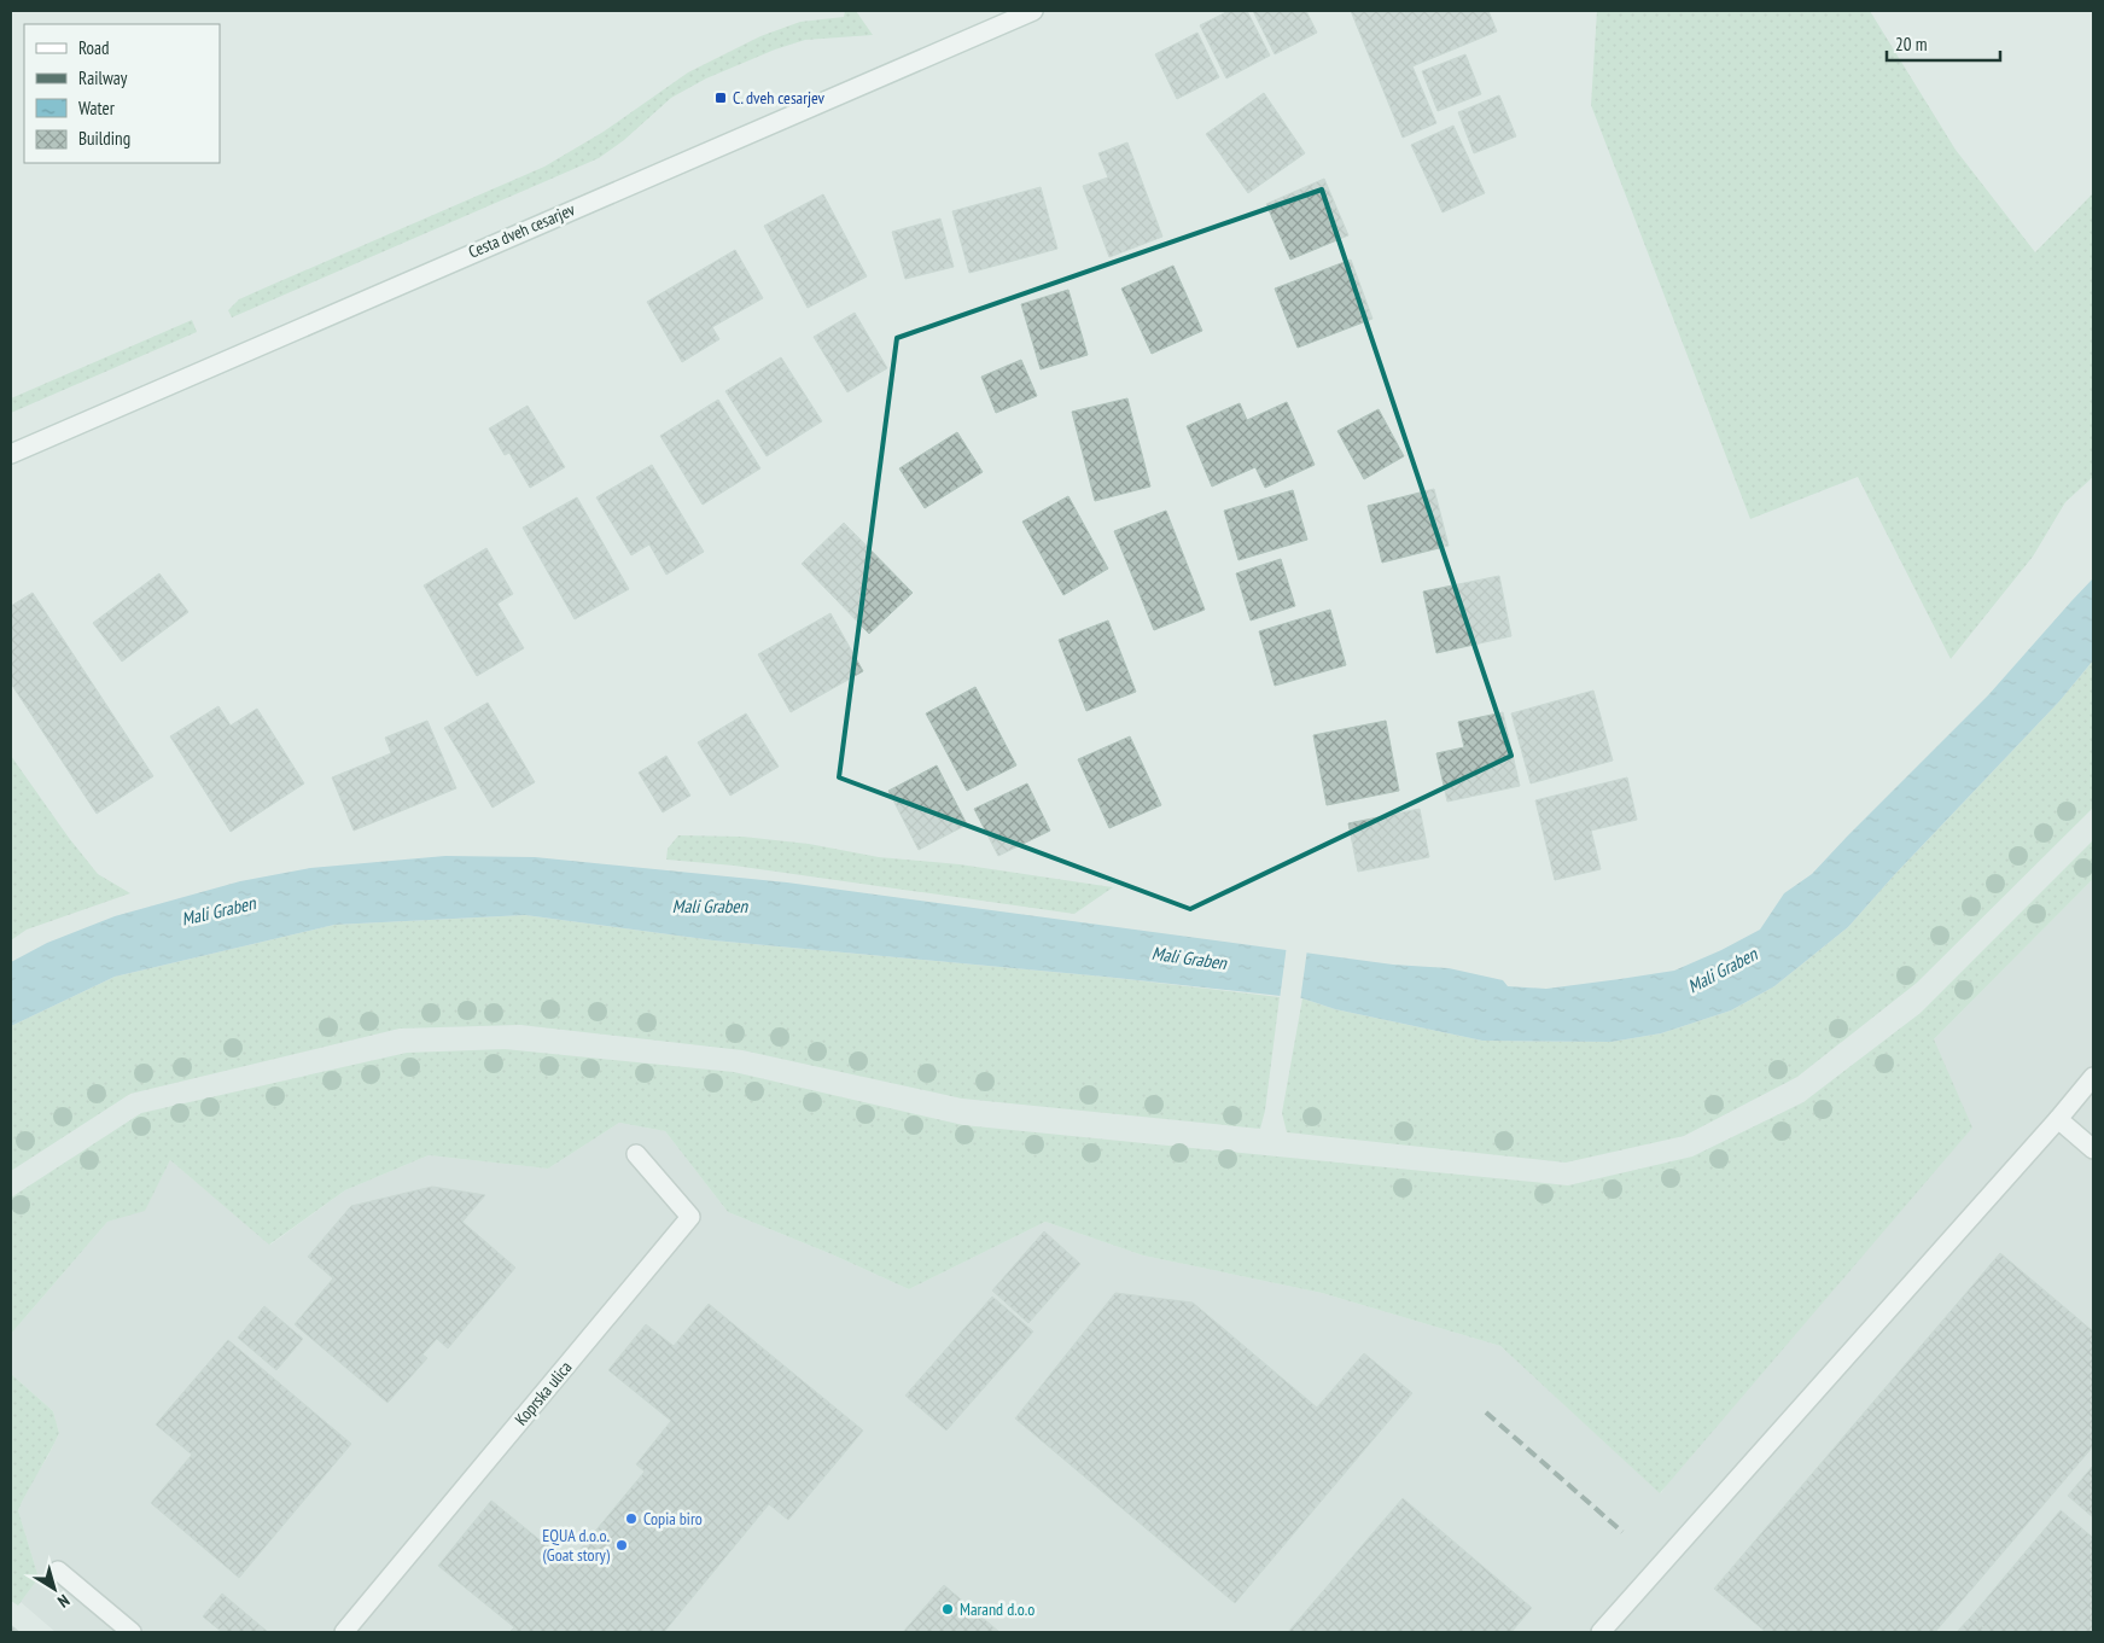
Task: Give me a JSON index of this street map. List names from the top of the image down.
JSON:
{
  "streets": {
    "street": ["Cesta dveh cesarjev", "Koprska ulica"]
  },
  "water": ["Mali Graben"],
  "places": {
    "transit": ["C. dveh cesarjev"],
    "other": ["Copia biro", "EQUA d.o.o. (Goat story)", "Marand d.o.o"]
  },
  "legend": [
    "Road",
    "Railway",
    "Water",
    "Building"
  ],
  "scale_bar": "20 m",
  "north": "bottom right"
}
